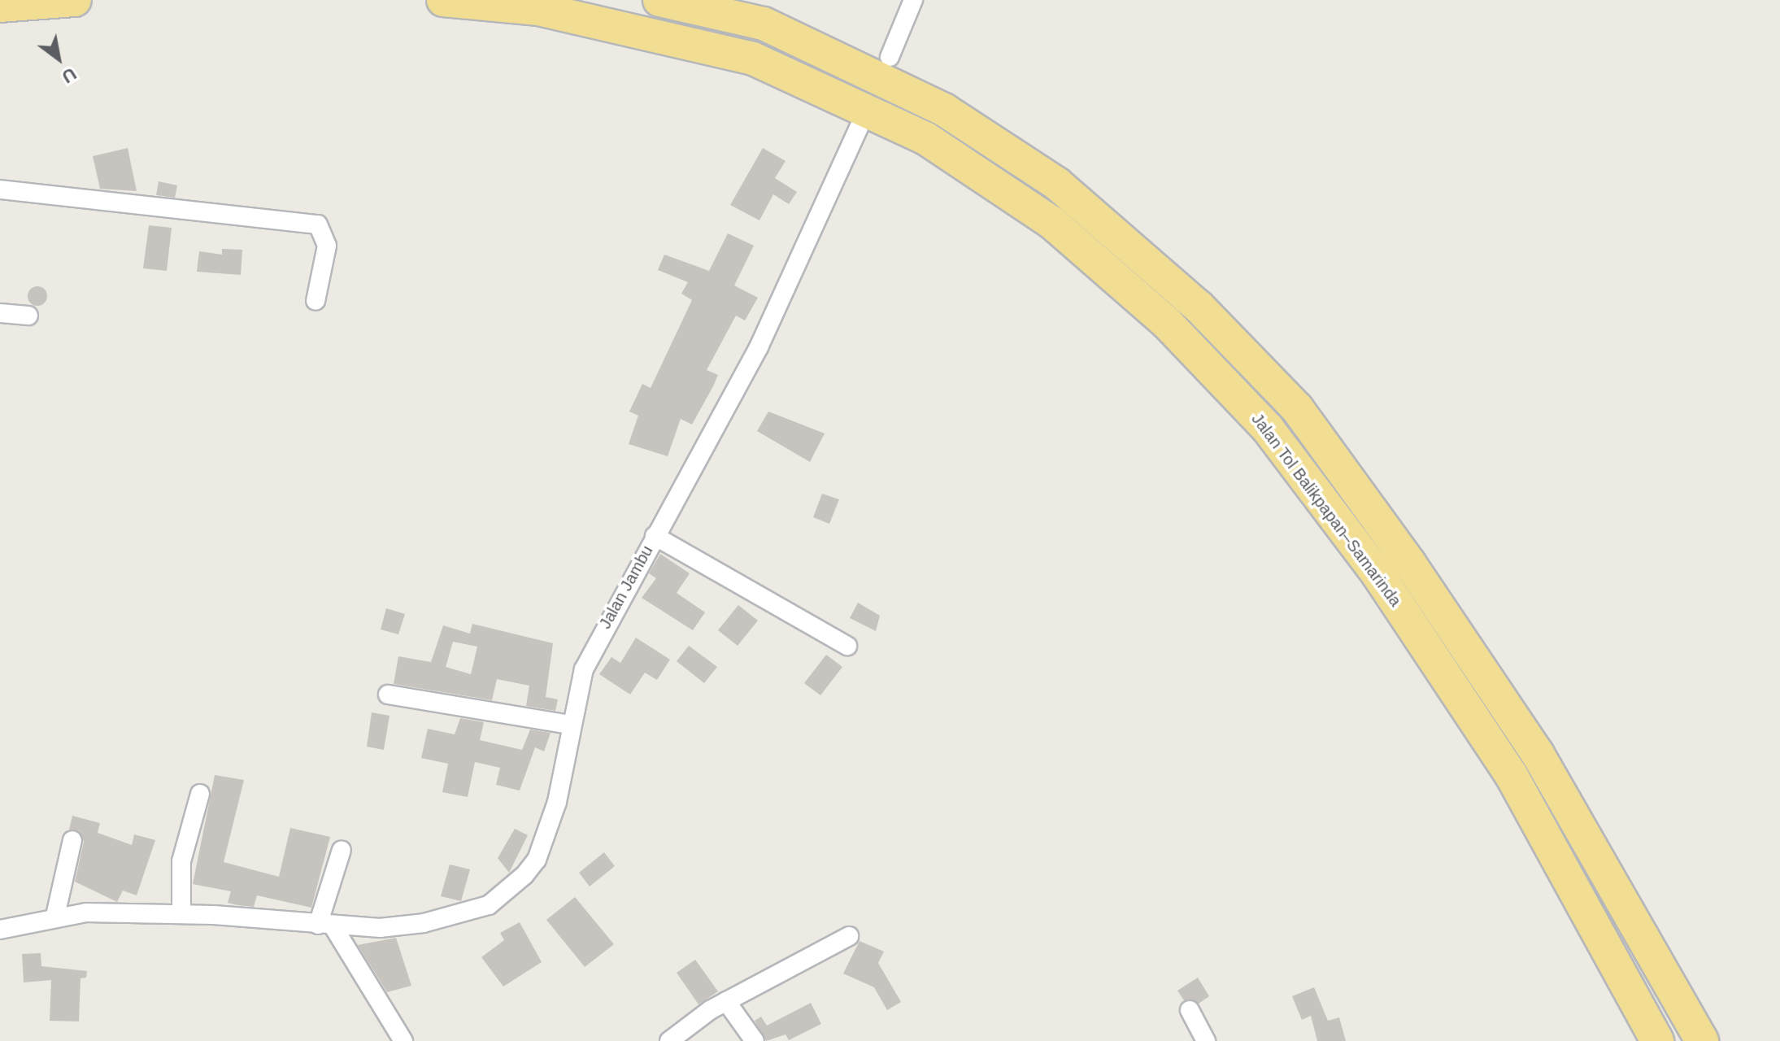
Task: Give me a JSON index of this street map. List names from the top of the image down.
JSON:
{
  "streets": {
    "highway": ["Jalan Tol Balikpapan–Samarinda"],
    "street": ["Jalan Jambu"]
  },
  "north": "bottom right"
}
